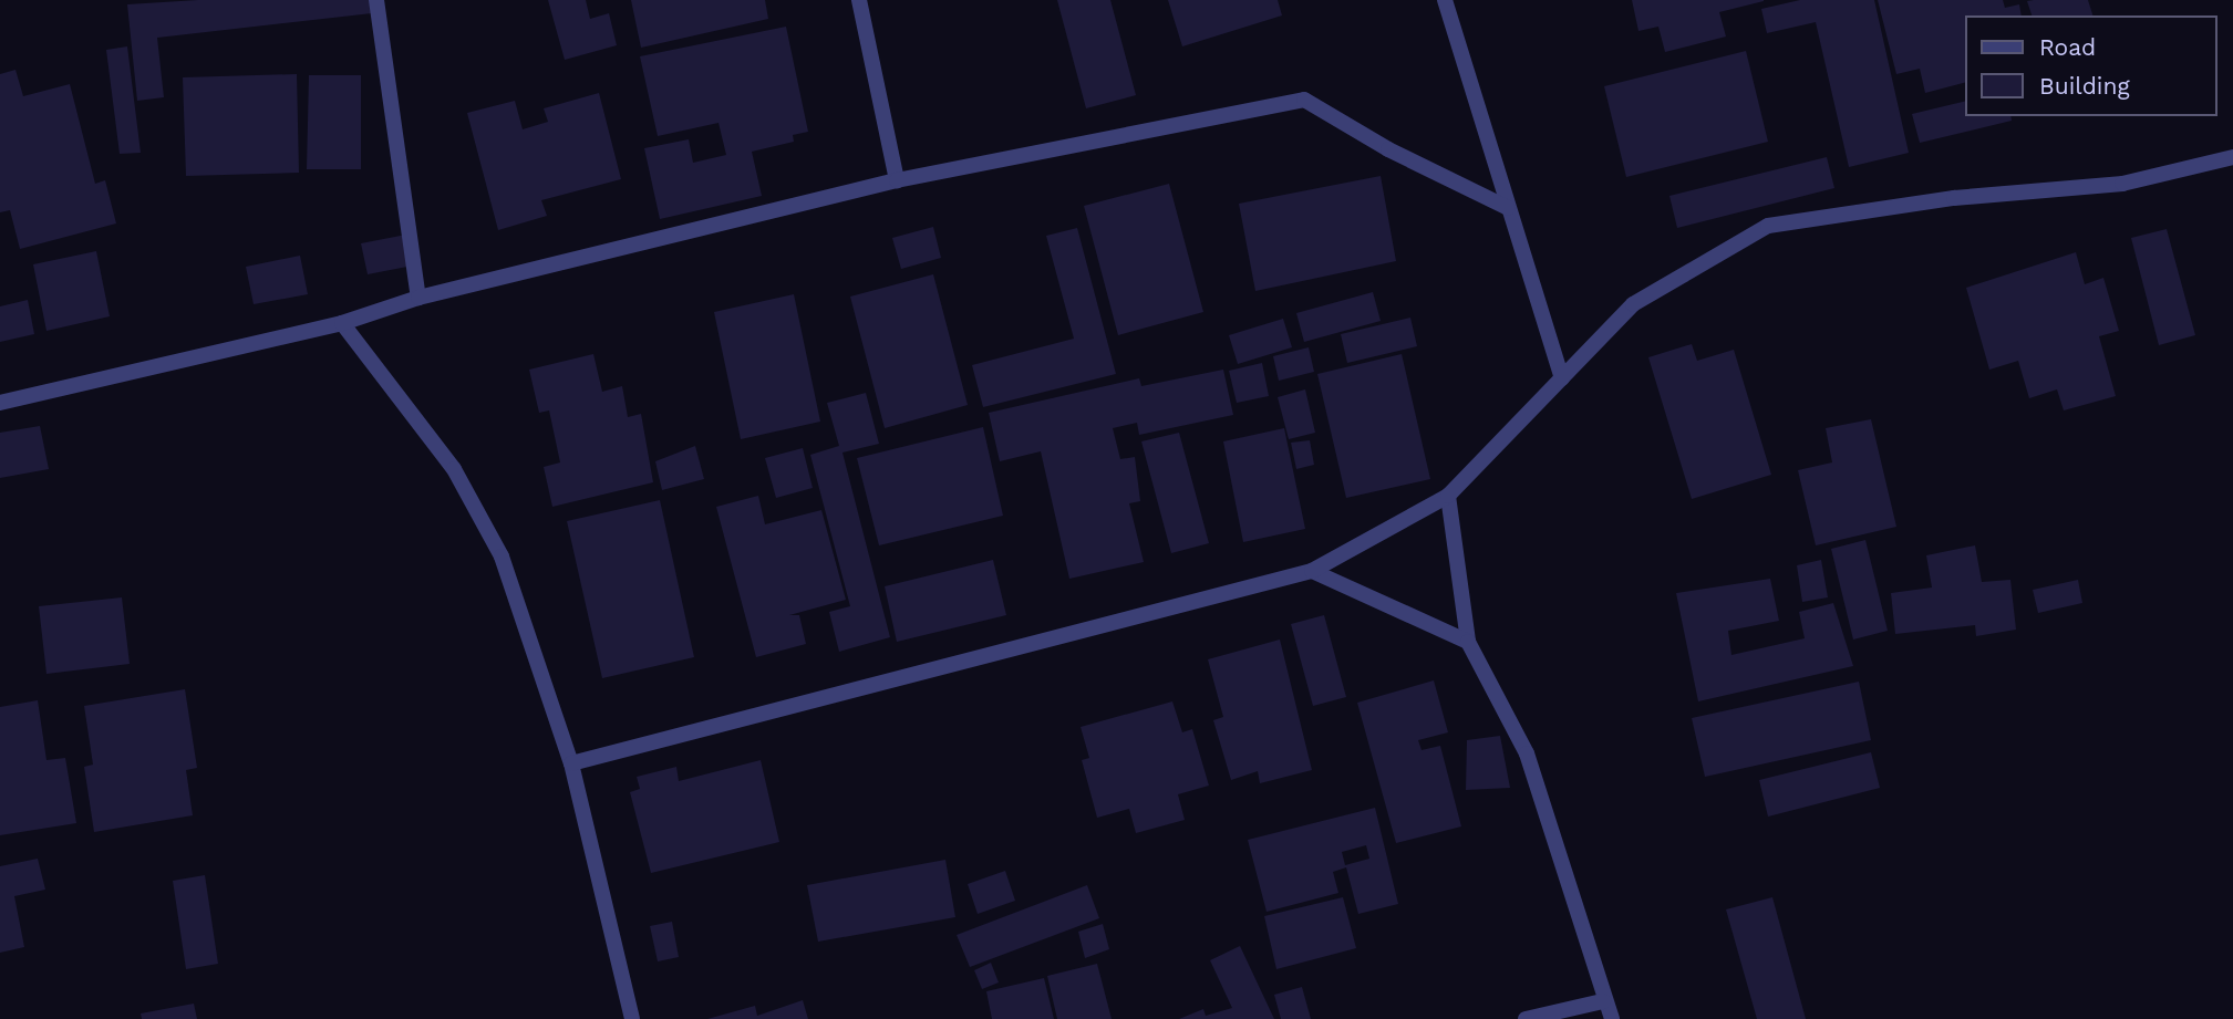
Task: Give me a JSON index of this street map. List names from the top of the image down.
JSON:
{
  "legend": ["Road", "Building"]
}
